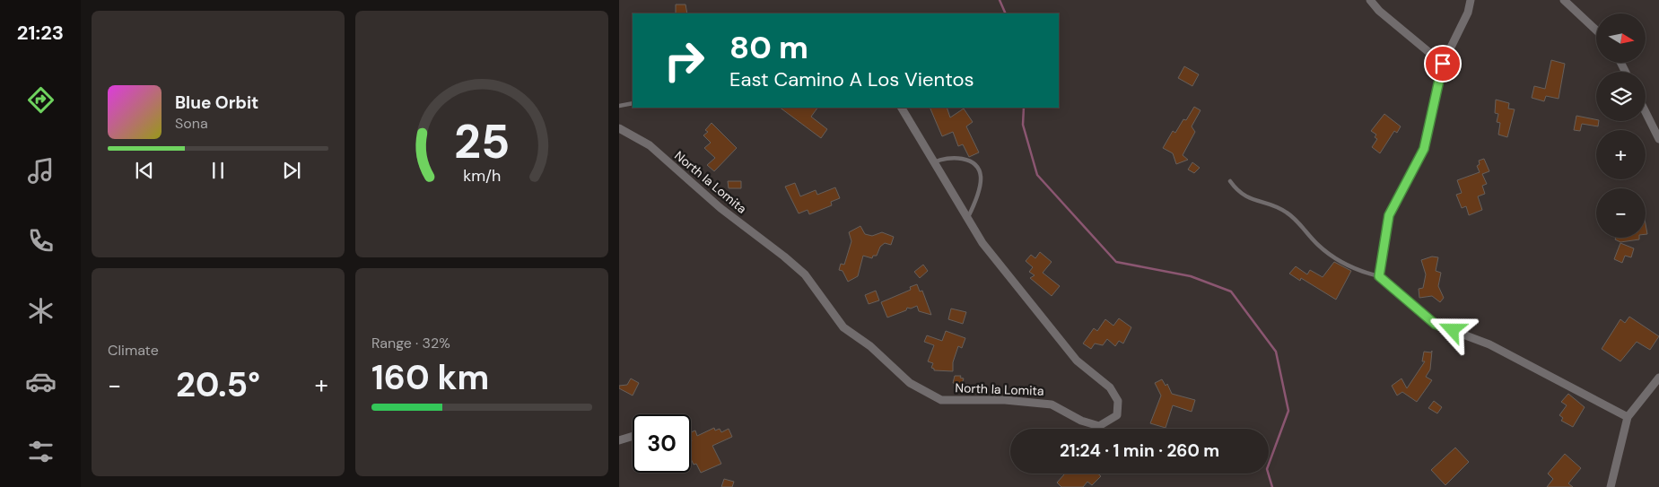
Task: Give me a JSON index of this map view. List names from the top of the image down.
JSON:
{
  "streets": {
    "street": ["North la Lomita"]
  },
  "north": "right",
  "page": {
    "tabs": "21:23",
    "map_buttons": ["+", "−"],
    "turn": ["80 m", "East Camino A Los Vientos"],
    "song": ["Blue Orbit", "Sona"],
    "tile": [
      "Climate",
      ["Range · 32%", "160 km"]
    ],
    "heat": ["−", "20.5°", "+"],
    "limit": "30",
    "trip": "21:24 · 1 min · 260 m",
    "gauge": ["25", "km/h"]
  }
}
